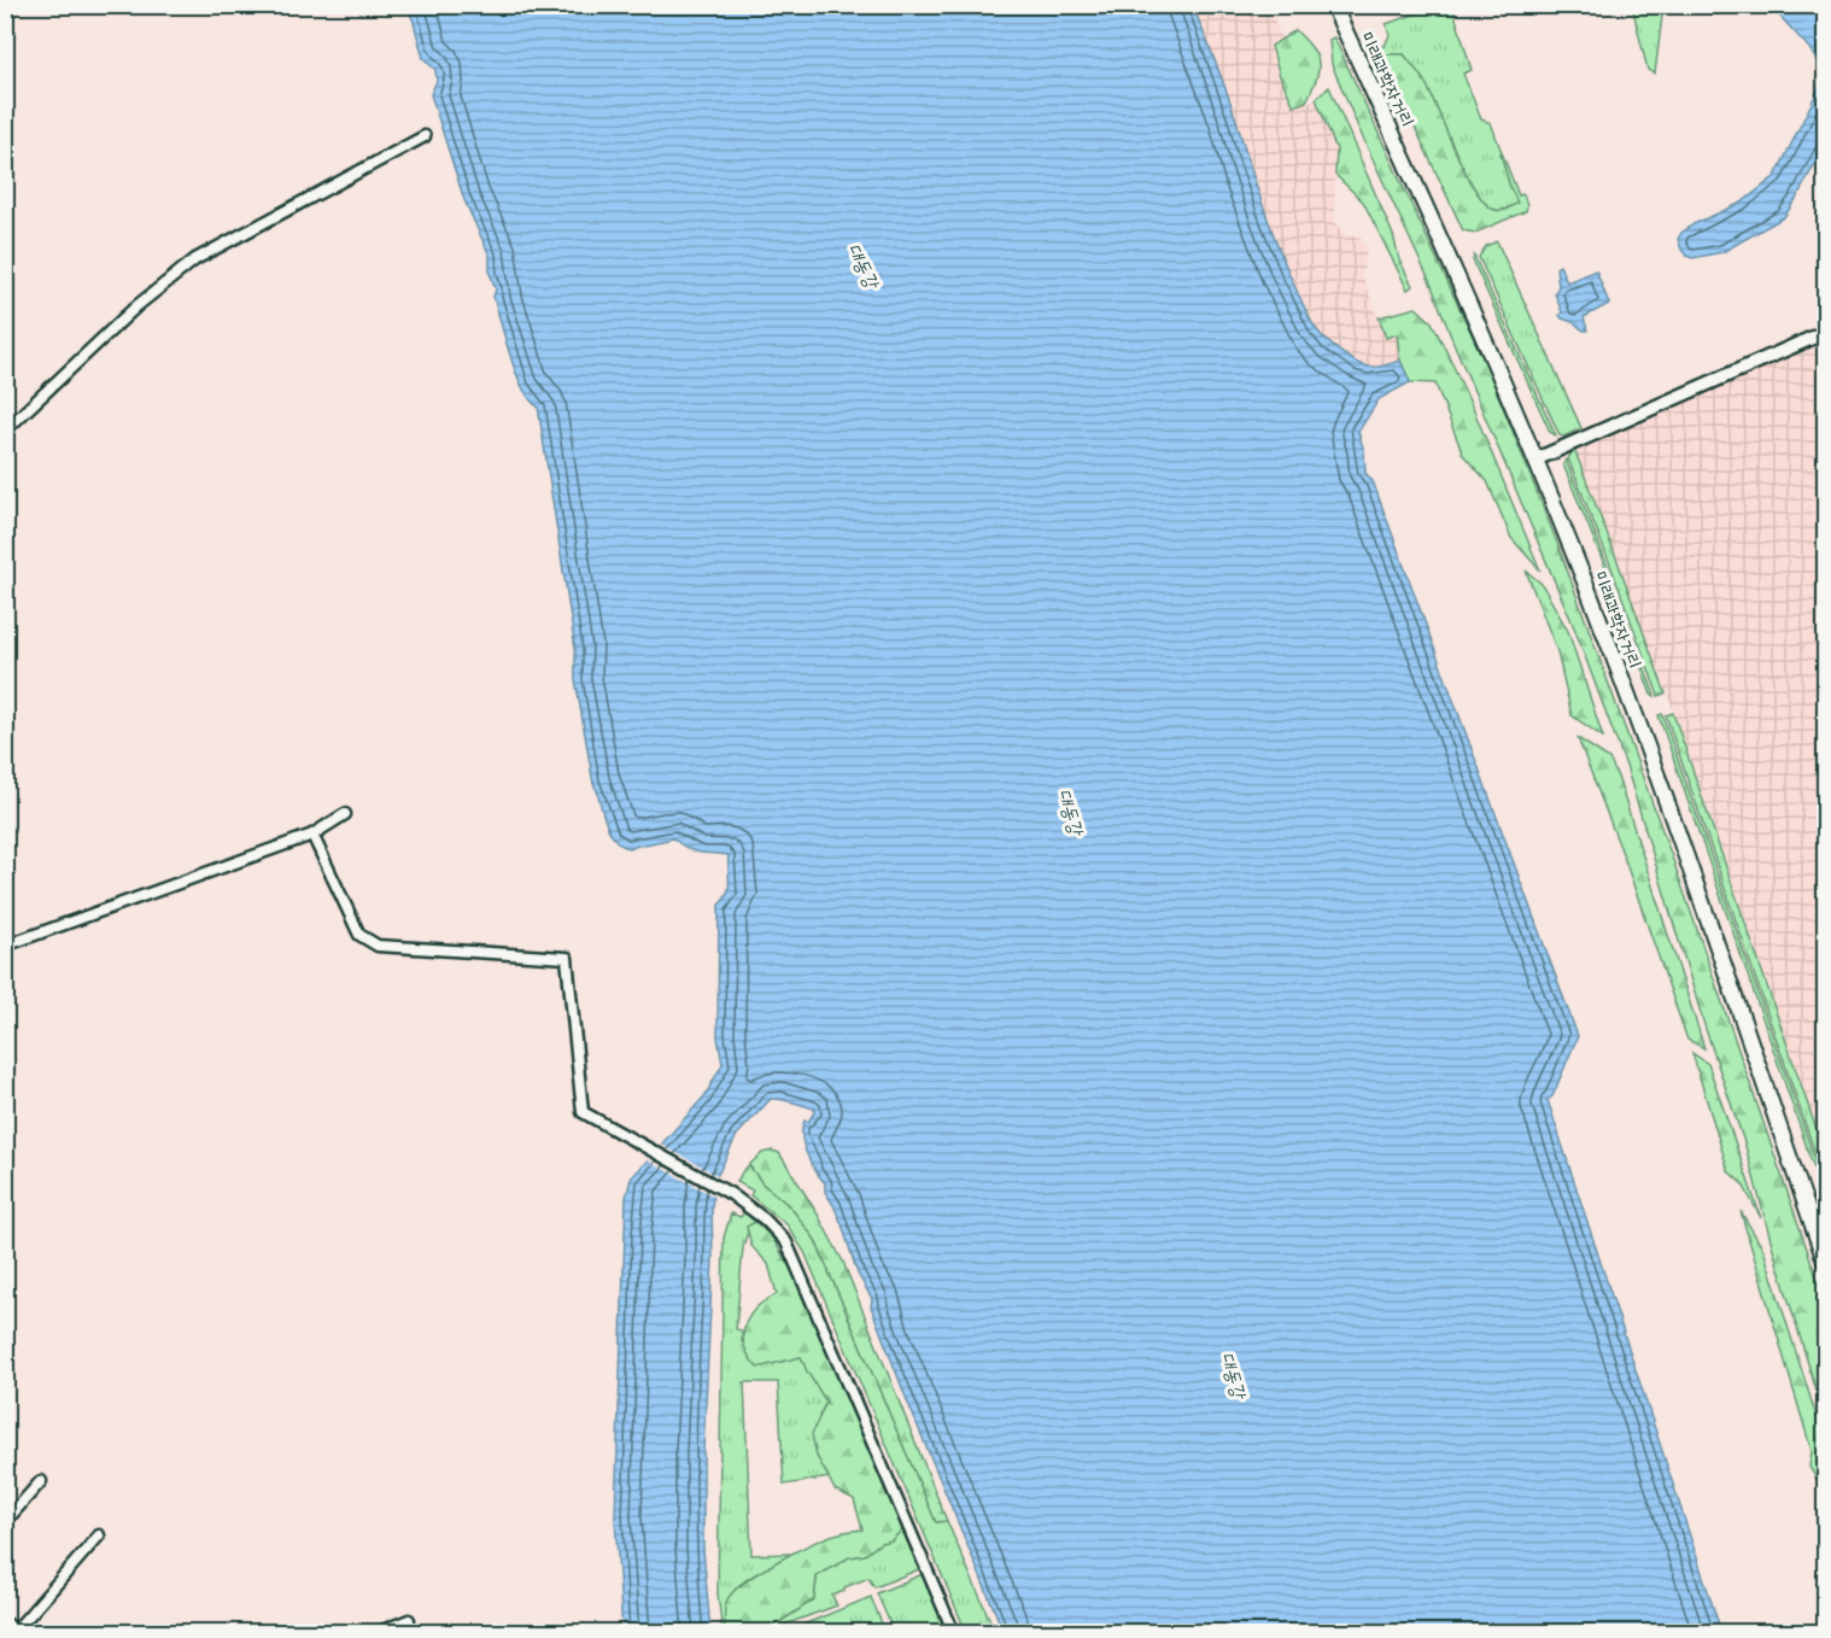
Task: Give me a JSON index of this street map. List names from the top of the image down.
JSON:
{
  "streets": {
    "main road": ["미래과학자거리"]
  },
  "water": ["대동강"]
}
